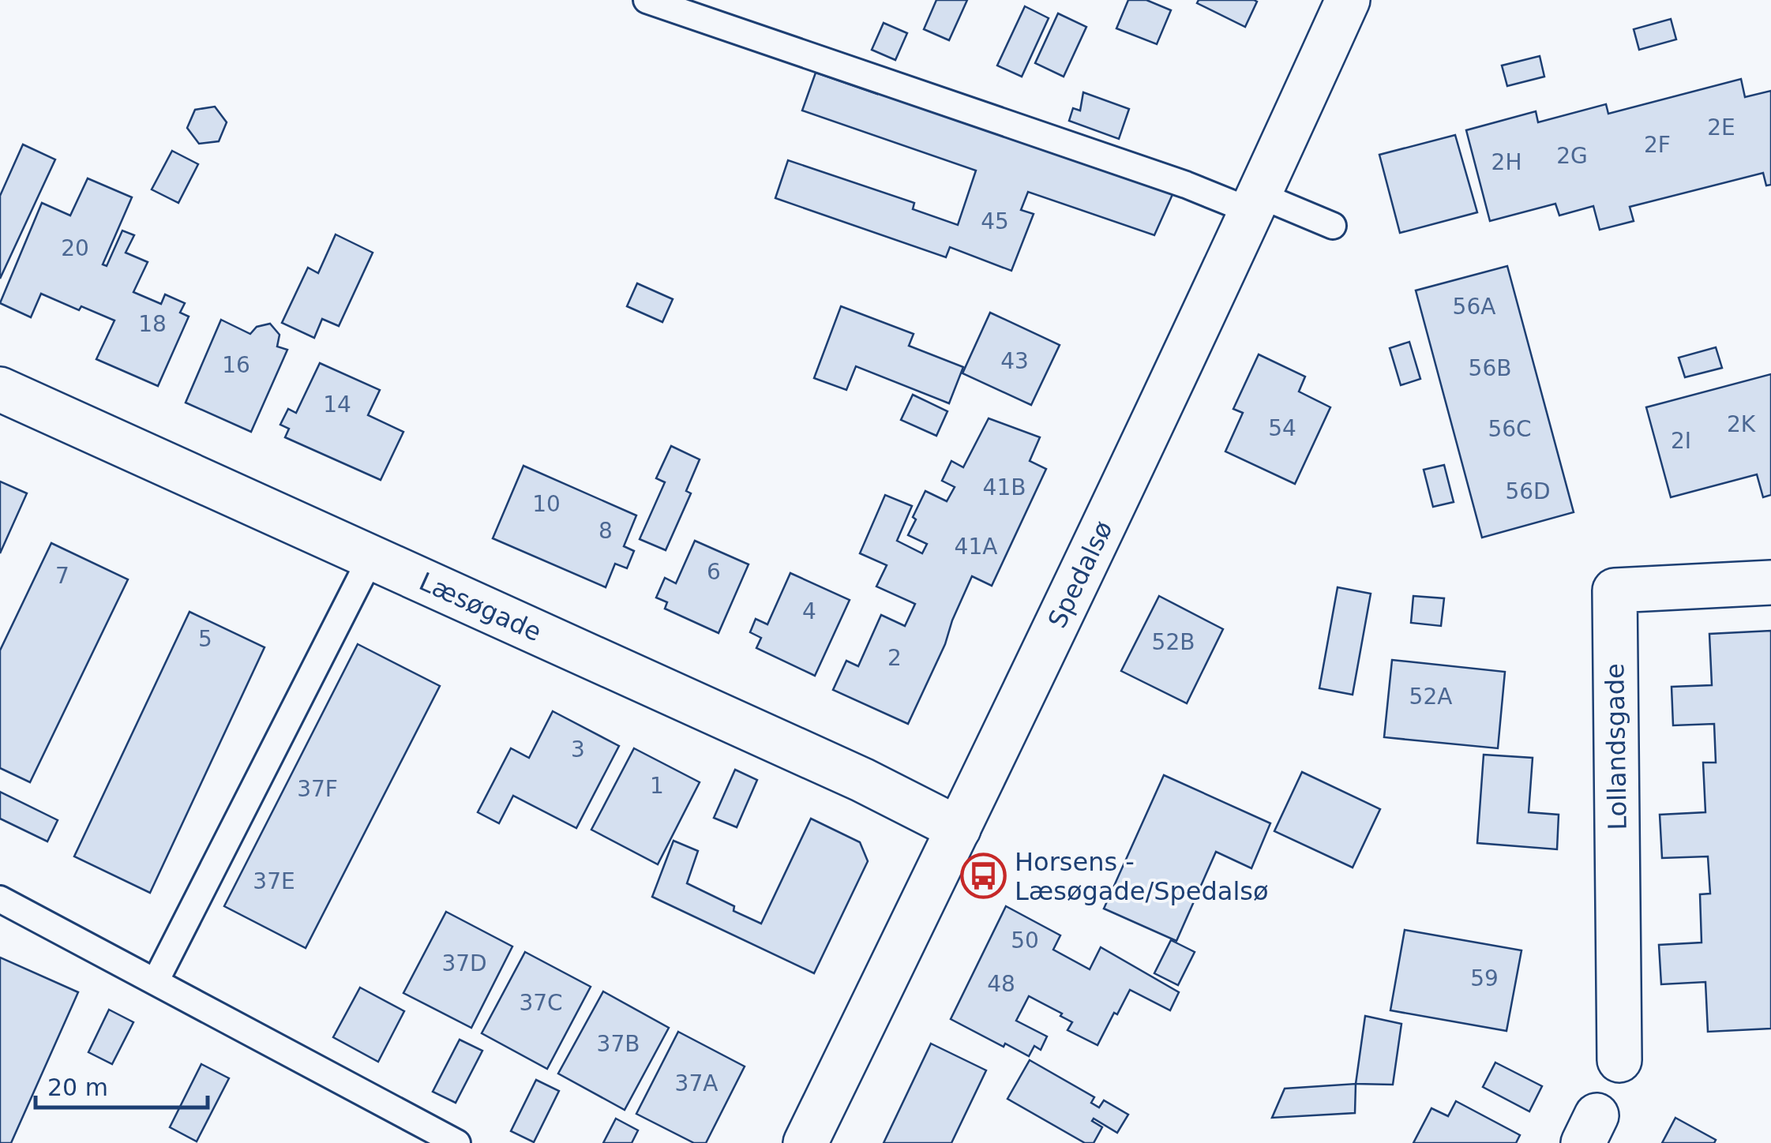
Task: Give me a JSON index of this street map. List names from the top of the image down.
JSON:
{
  "streets": {
    "street": ["Spedalsø", "Læsøgade", "Lollandsgade"]
  },
  "crossings": [
    ["Spedalsø", "Læsøgade"]
  ],
  "places": {
    "bus stop": ["Horsens - Læsøgade/Spedalsø"]
  },
  "house_numbers": [
    "2E",
    "2F",
    "2G",
    "2H",
    "45",
    "20",
    "56A",
    "18",
    "43",
    "16",
    "56B",
    "14",
    "2K",
    "54",
    "56C",
    "2I",
    "41B",
    "56D",
    "10",
    "8",
    "41A",
    "6",
    "7",
    "4",
    "5",
    "52B",
    "2",
    "52A",
    "3",
    "1",
    "37F",
    "37E",
    "50",
    "37D",
    "59",
    "48",
    "37C",
    "37B",
    "37A"
  ],
  "scale_bar": "20 m"
}
